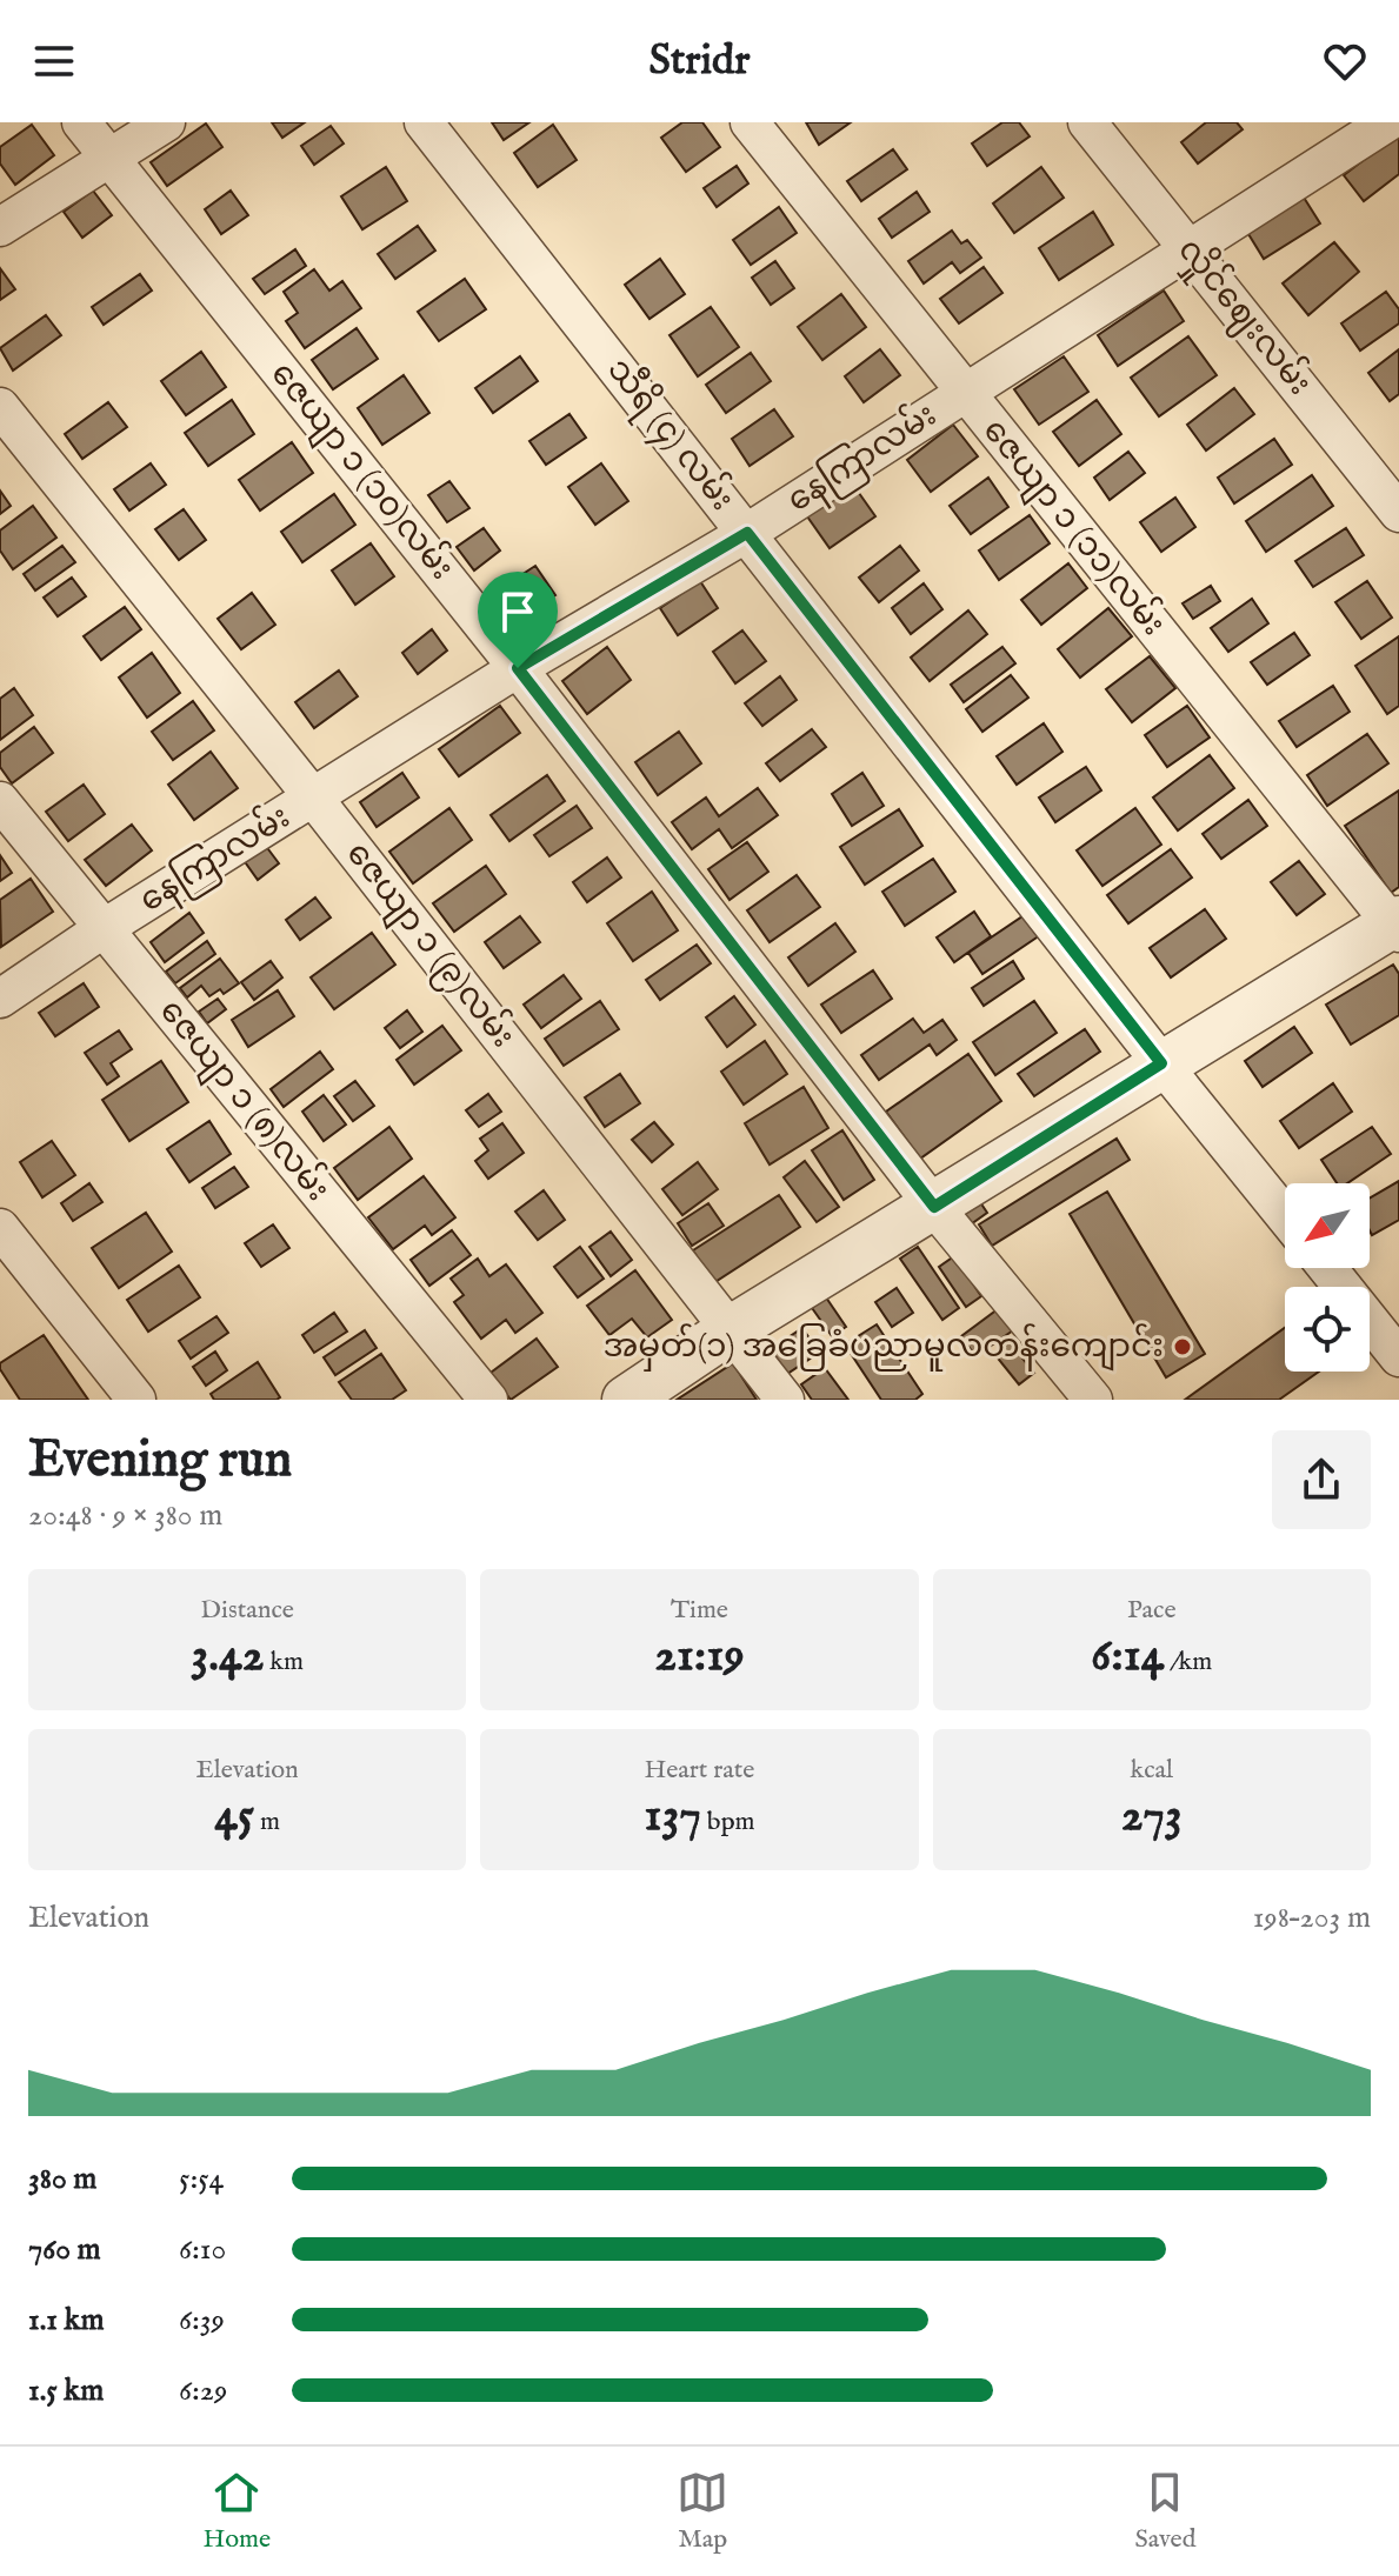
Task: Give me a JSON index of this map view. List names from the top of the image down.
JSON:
{
  "streets": {
    "street": [
      "လှိုင်ဈေးလမ်း",
      "သီရိ (၄) လမ်း",
      "နေကြာလမ်း",
      "ဇေယျာ ၁ (၁၀)လမ်း",
      "ဇေယျာ ၁ (၁၁)လမ်း",
      "ဇေယျာ ၁ (၉)လမ်း",
      "ဇေယျာ ၁ (၈)လမ်း"
    ]
  },
  "crossings": [
    ["လှိုင်ဈေးလမ်း", "နေကြာလမ်း"],
    ["သီရိ (၄) လမ်း", "နေကြာလမ်း"],
    ["နေကြာလမ်း", "ဇေယျာ ၁ (၁၀)လမ်း"],
    ["နေကြာလမ်း", "ဇေယျာ ၁ (၁၁)လမ်း"],
    ["နေကြာလမ်း", "ဇေယျာ ၁ (၉)လမ်း"],
    ["နေကြာလမ်း", "ဇေယျာ ၁ (၈)လမ်း"]
  ],
  "places": ["အမှတ်(၁) အခြေခံပညာမူလတန်းကျောင်း"],
  "north": "bottom left",
  "page": {
    "header": "Stridr",
    "heading": ["Evening run", "20:48 · 9 × 380 m"],
    "stats": [
      ["Distance", "3.42 km"],
      ["Time", "21:19"],
      ["Pace", "6:14 /km"],
      ["Elevation", "45 m"],
      ["Heart rate", "137 bpm"],
      ["kcal", "273"]
    ],
    "chart": ["Elevation", "198–203 m"],
    "list": [
      {
        "name": "380 m",
        "note": "5:54"
      },
      {
        "name": "760 m",
        "note": "6:10"
      },
      {
        "name": "1.1 km",
        "note": "6:39"
      },
      {
        "name": "1.5 km",
        "note": "6:29"
      }
    ],
    "tabs": ["Home", "Map", "Saved"]
  }
}
